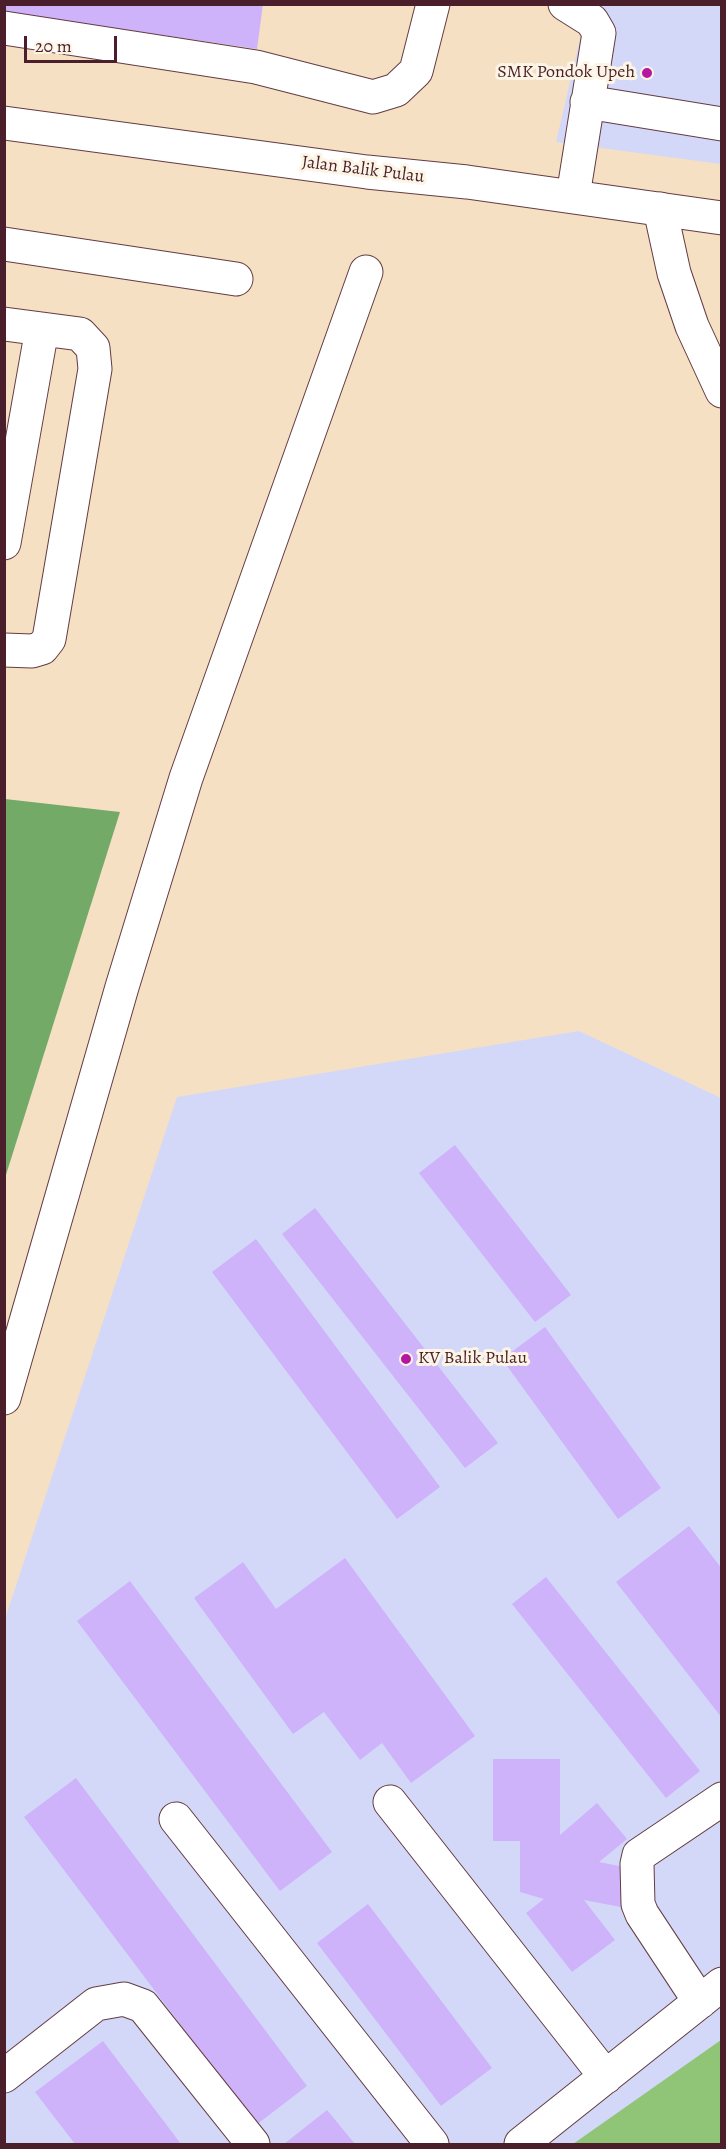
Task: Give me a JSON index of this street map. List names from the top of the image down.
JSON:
{
  "streets": {
    "street": ["Jalan Balik Pulau"]
  },
  "places": ["SMK Pondok Upeh", "KV Balik Pulau"],
  "scale_bar": "20 m"
}
